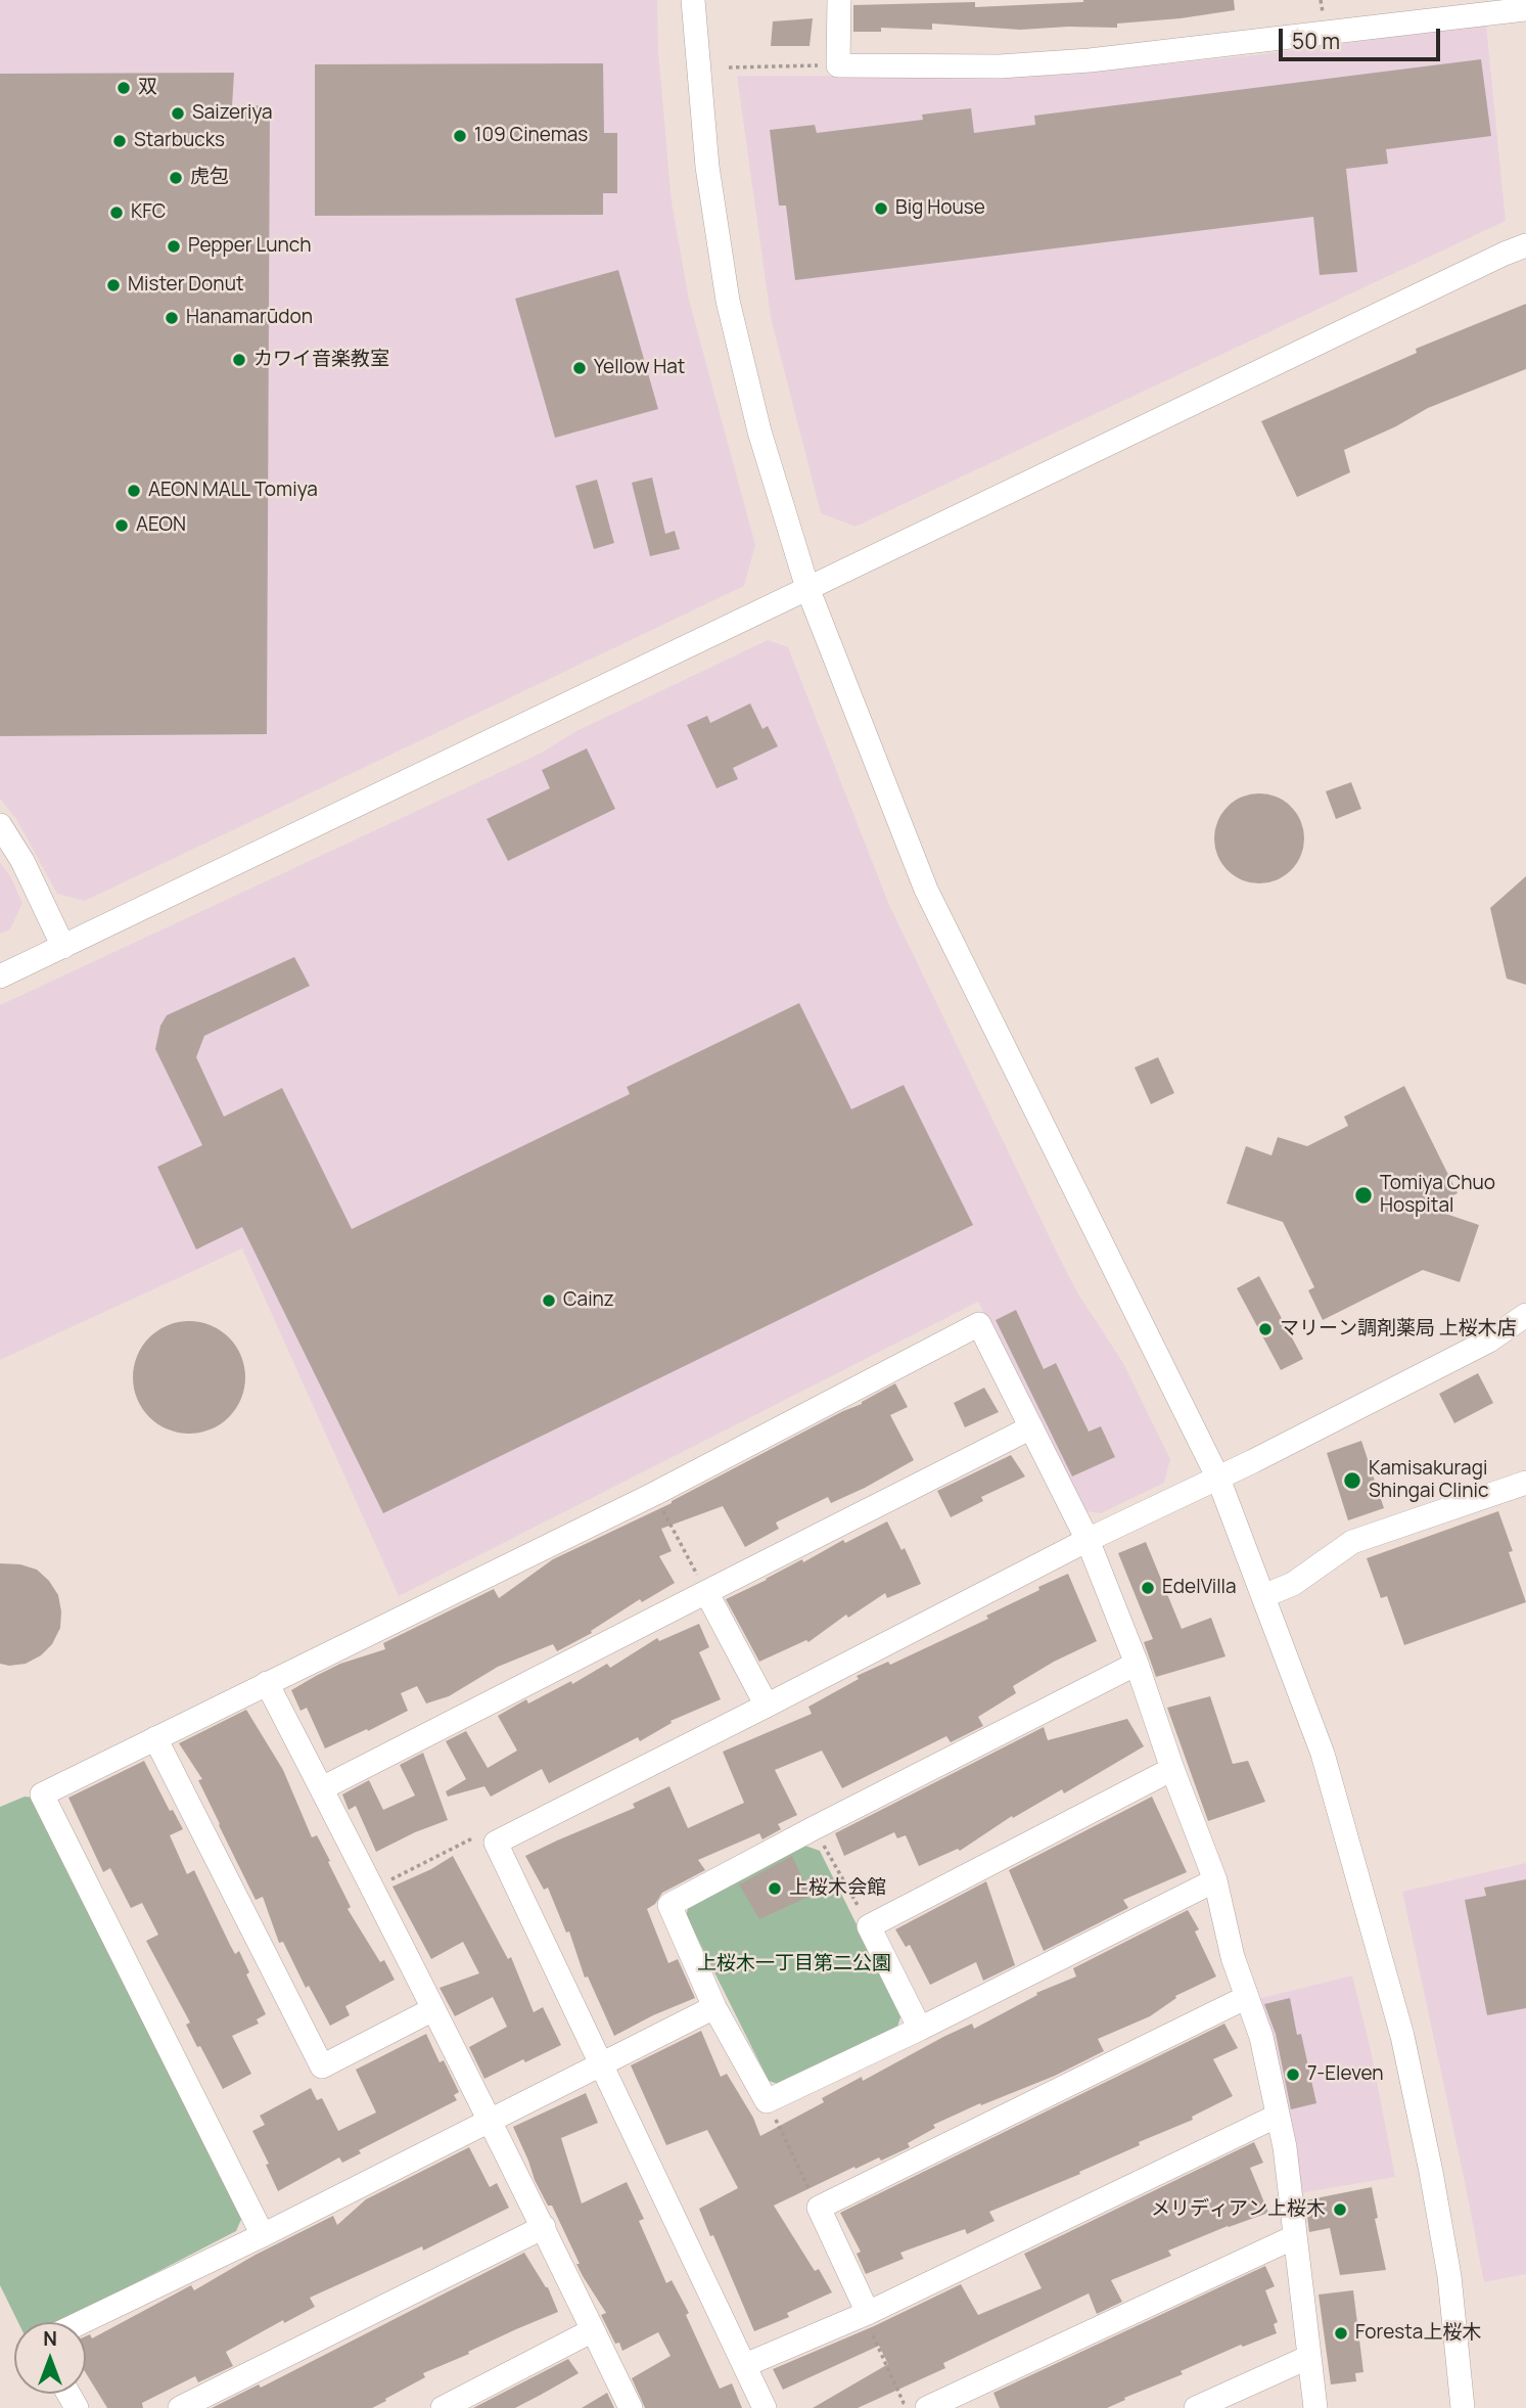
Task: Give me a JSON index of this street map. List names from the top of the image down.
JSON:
{
  "parks": ["上桜木一丁目第二公園"],
  "places": [
    "双",
    "Saizeriya",
    "109 Cinemas",
    "Starbucks",
    "虎包",
    "Big House",
    "KFC",
    "Pepper Lunch",
    "Mister Donut",
    "Hanamarūdon",
    "カワイ音楽教室",
    "Yellow Hat",
    "AEON MALL Tomiya",
    "AEON",
    "Tomiya Chuo Hospital",
    "Cainz",
    "マリーン調剤薬局 上桜木店",
    "Kamisakuragi Shingai Clinic",
    "EdelVilla",
    "上桜木会館",
    "7-Eleven",
    "メリディアン上桜木",
    "Foresta上桜木"
  ],
  "scale_bar": "50 m",
  "north": "top"
}
